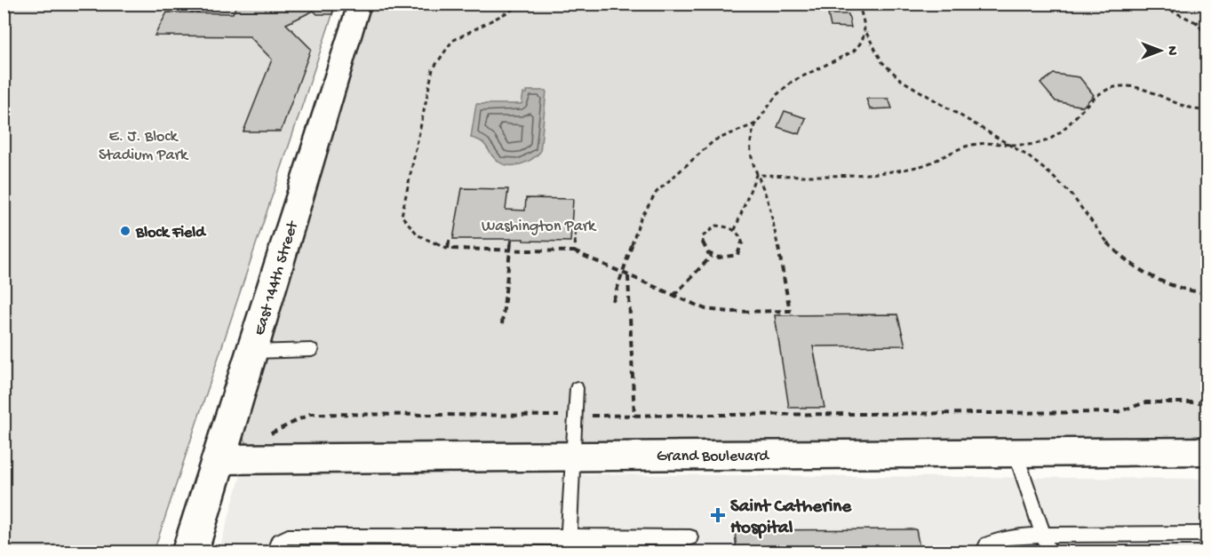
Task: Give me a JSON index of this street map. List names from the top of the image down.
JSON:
{
  "streets": {
    "street": ["East 144th Street", "Grand Boulevard"]
  },
  "crossings": [
    ["East 144th Street", "Grand Boulevard"]
  ],
  "parks": ["E. J. Block Stadium Park", "Washington Park"],
  "places": {
    "other": ["Block Field"],
    "health": ["Saint Catherine Hospital"]
  },
  "north": "right"
}
